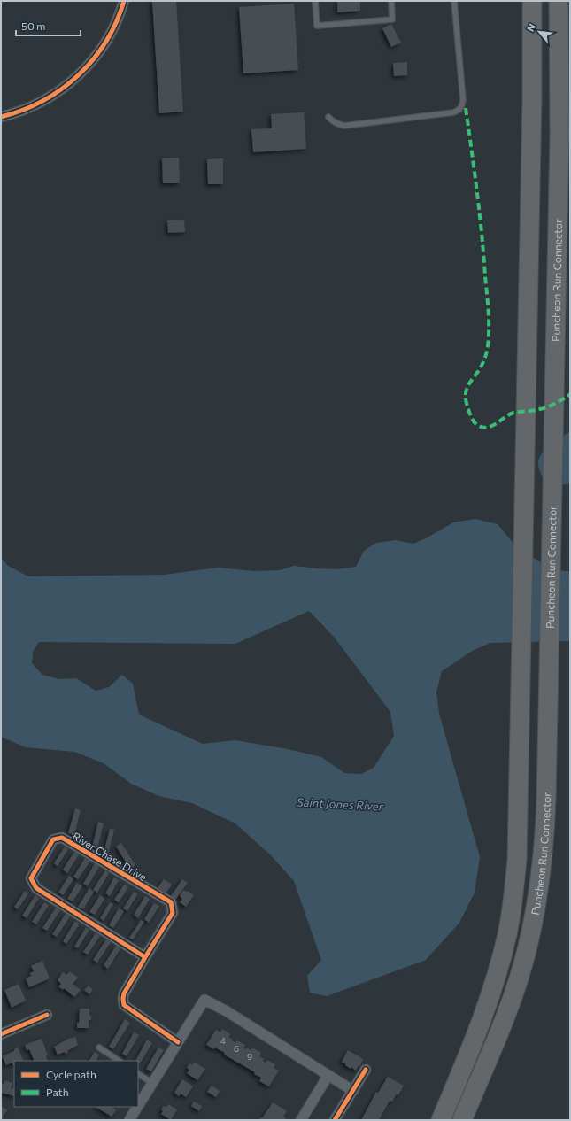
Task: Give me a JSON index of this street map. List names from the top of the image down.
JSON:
{
  "streets": {
    "highway": ["Puncheon Run Connector"],
    "street": ["River Chase Drive"]
  },
  "water": ["Saint Jones River"],
  "house_numbers": ["4", "6", "9"],
  "legend": ["Cycle path", "Path"],
  "scale_bar": "50 m",
  "north": "top left"
}
